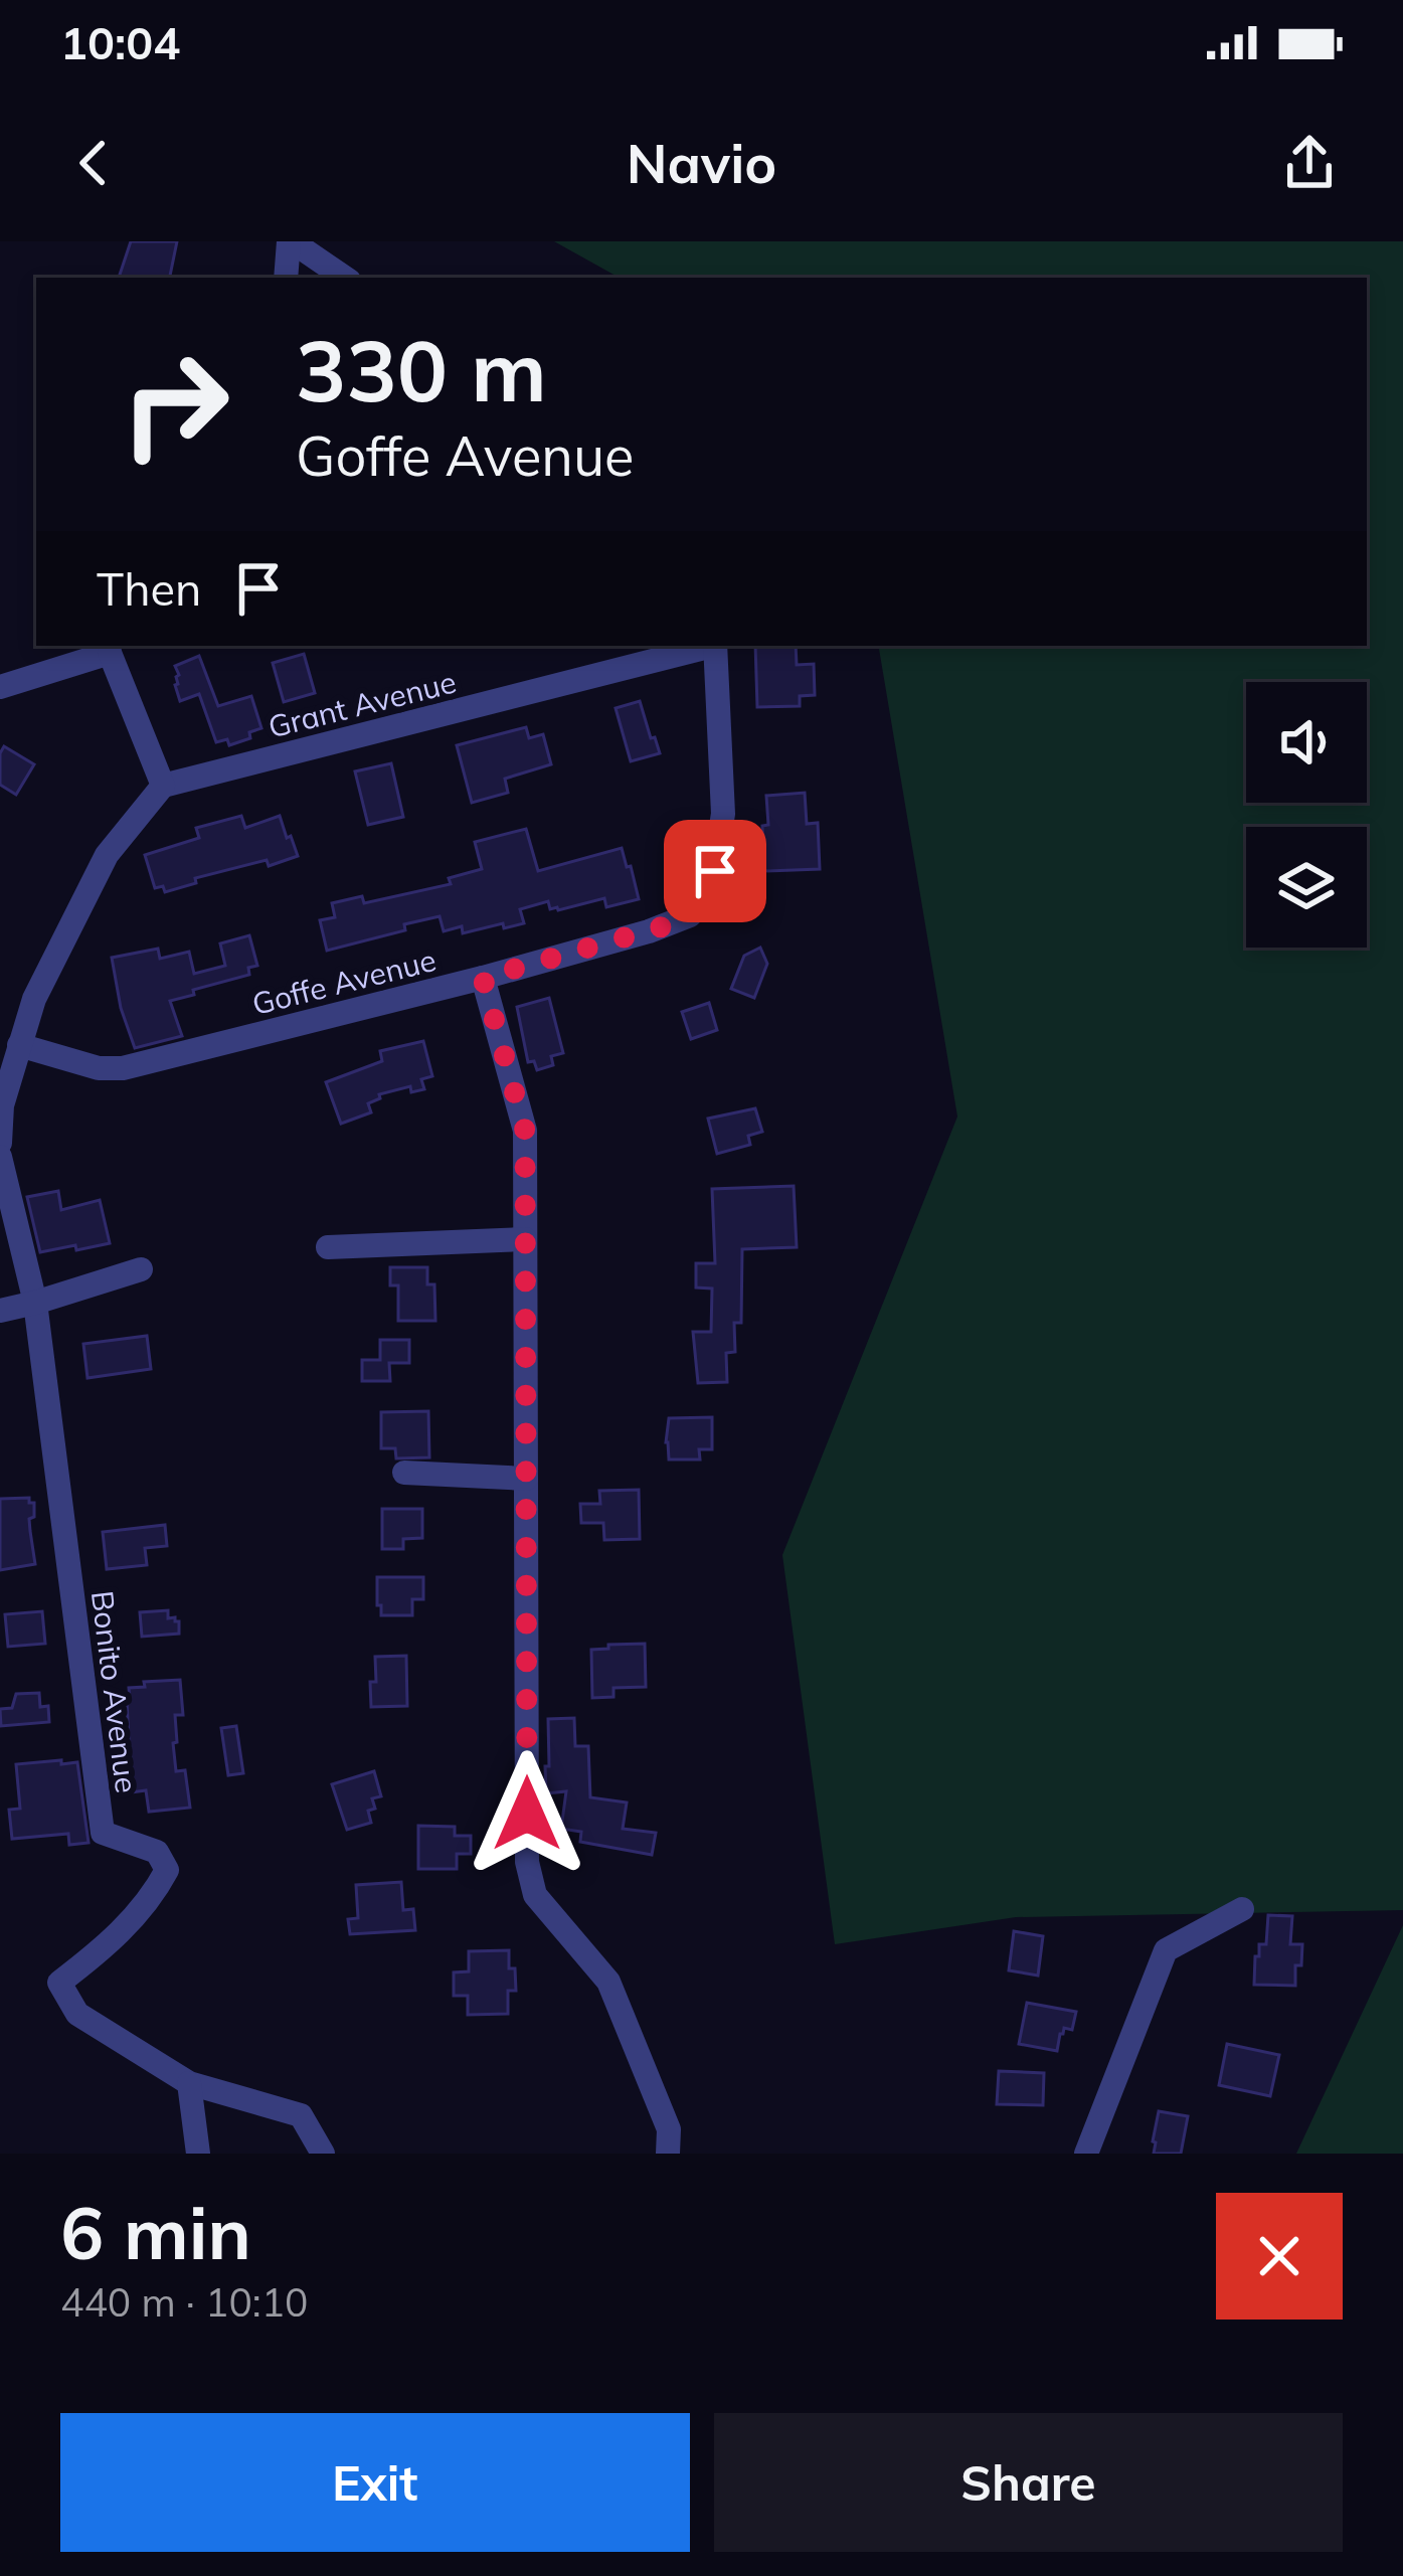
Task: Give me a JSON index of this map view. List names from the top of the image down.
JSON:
{
  "streets": {
    "street": ["Grant Avenue", "Goffe Avenue", "Bonito Avenue"]
  },
  "page": {
    "status": "10:04",
    "header": "Navio",
    "turn": ["330 m", "Goffe Avenue"],
    "then": "Then",
    "heading": ["6 min", "440 m · 10:10"],
    "buttons": ["Exit", "Share"]
  }
}
